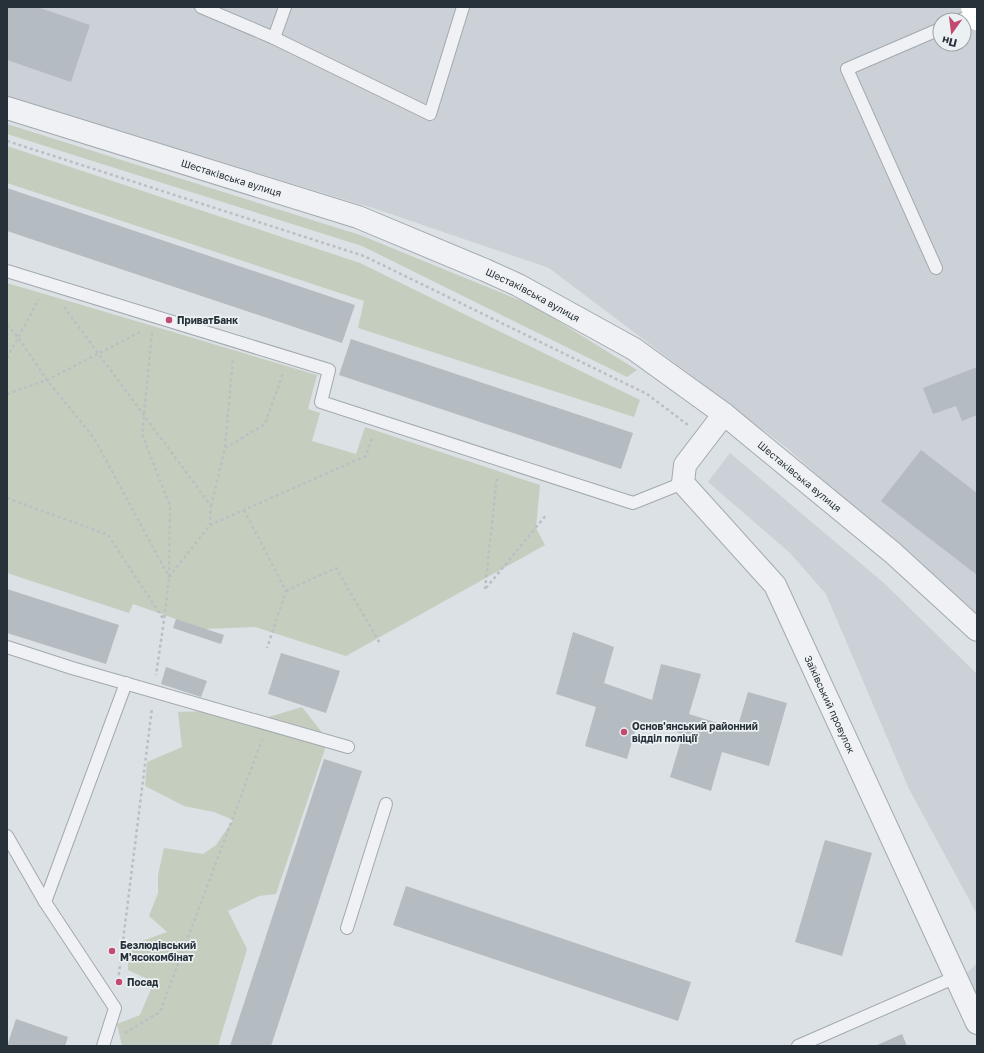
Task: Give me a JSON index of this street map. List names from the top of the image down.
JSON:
{
  "streets": {
    "street": ["Шестаківська вулиця", "Заїківський провулок"]
  },
  "places": [
    "ПриватБанк",
    "Основ'янський районний відділ поліції",
    "Бeзлюдівський М'ясокомбінат",
    "Посад"
  ],
  "north": "bottom"
}
